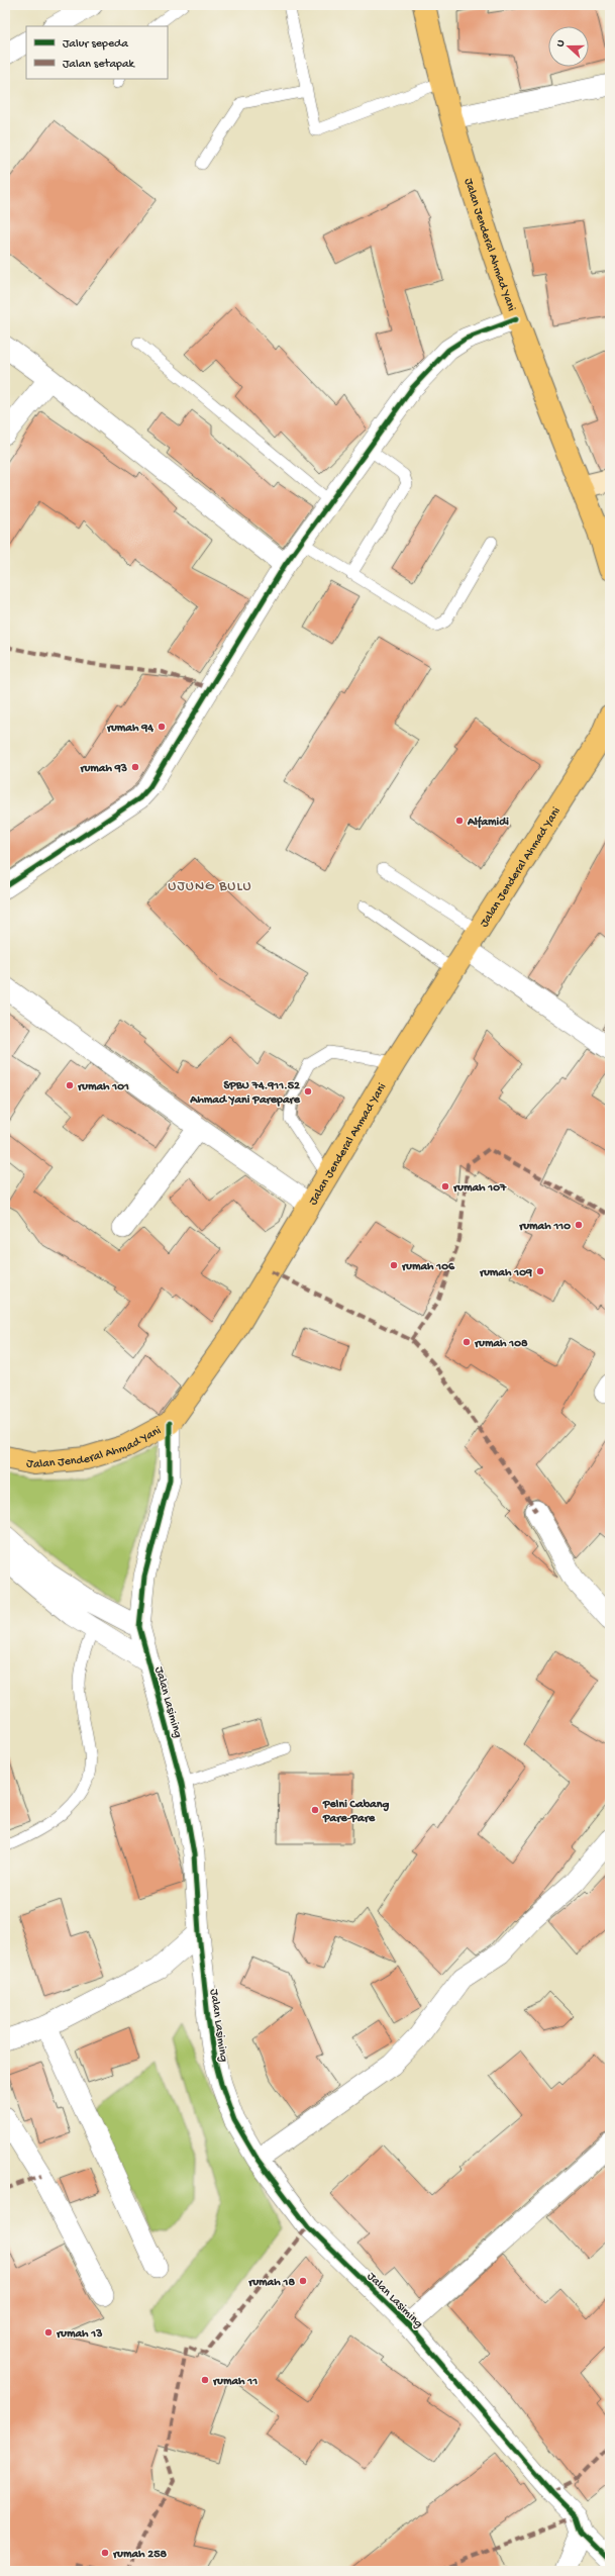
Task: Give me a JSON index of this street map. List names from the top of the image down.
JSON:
{
  "streets": {
    "highway": ["Jalan Jenderal Ahmad Yani"],
    "street": ["Jalan Lasiming"]
  },
  "crossings": [
    ["Jalan Jenderal Ahmad Yani", "Jalan Lasiming"]
  ],
  "districts": ["UJUNG BULU"],
  "places": [
    "rumah 94",
    "rumah 93",
    "Alfamidi",
    "rumah 101",
    "SPBU 74.911.52 Ahmad Yani Parepare",
    "rumah 107",
    "rumah 110",
    "rumah 106",
    "rumah 109",
    "rumah 108",
    "Pelni Cabang Pare-Pare",
    "rumah 18",
    "rumah 13",
    "rumah 11",
    "rumah 258"
  ],
  "legend": ["Jalur sepeda", "Jalan setapak"],
  "north": "left"
}
